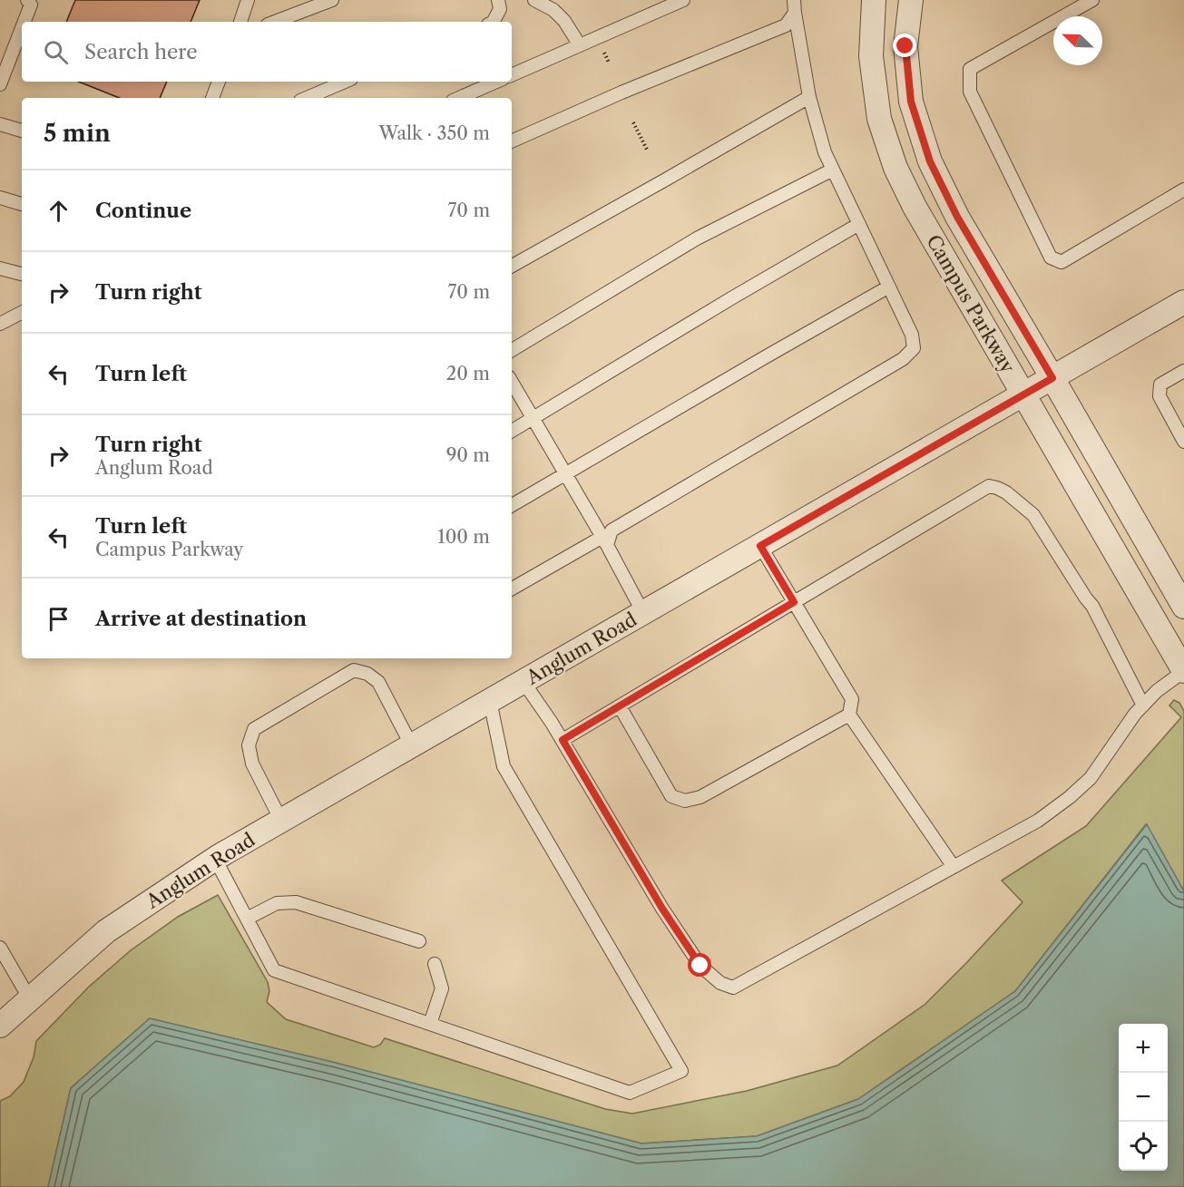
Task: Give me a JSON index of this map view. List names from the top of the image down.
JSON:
{
  "streets": {
    "street": ["Campus Parkway", "Anglum Road"]
  },
  "crossings": [
    ["Campus Parkway", "Anglum Road"]
  ],
  "north": "top left",
  "page": {
    "search": "Search here",
    "heading": ["5 min", "Walk · 350 m"],
    "list": [
      ["Continue", "70 m"],
      ["Turn right", "70 m"],
      ["Turn left", "20 m"],
      ["Turn right", "Anglum Road", "90 m"],
      ["Turn left", "Campus Parkway", "100 m"],
      "Arrive at destination"
    ],
    "map_buttons": ["+", "−"]
  }
}
